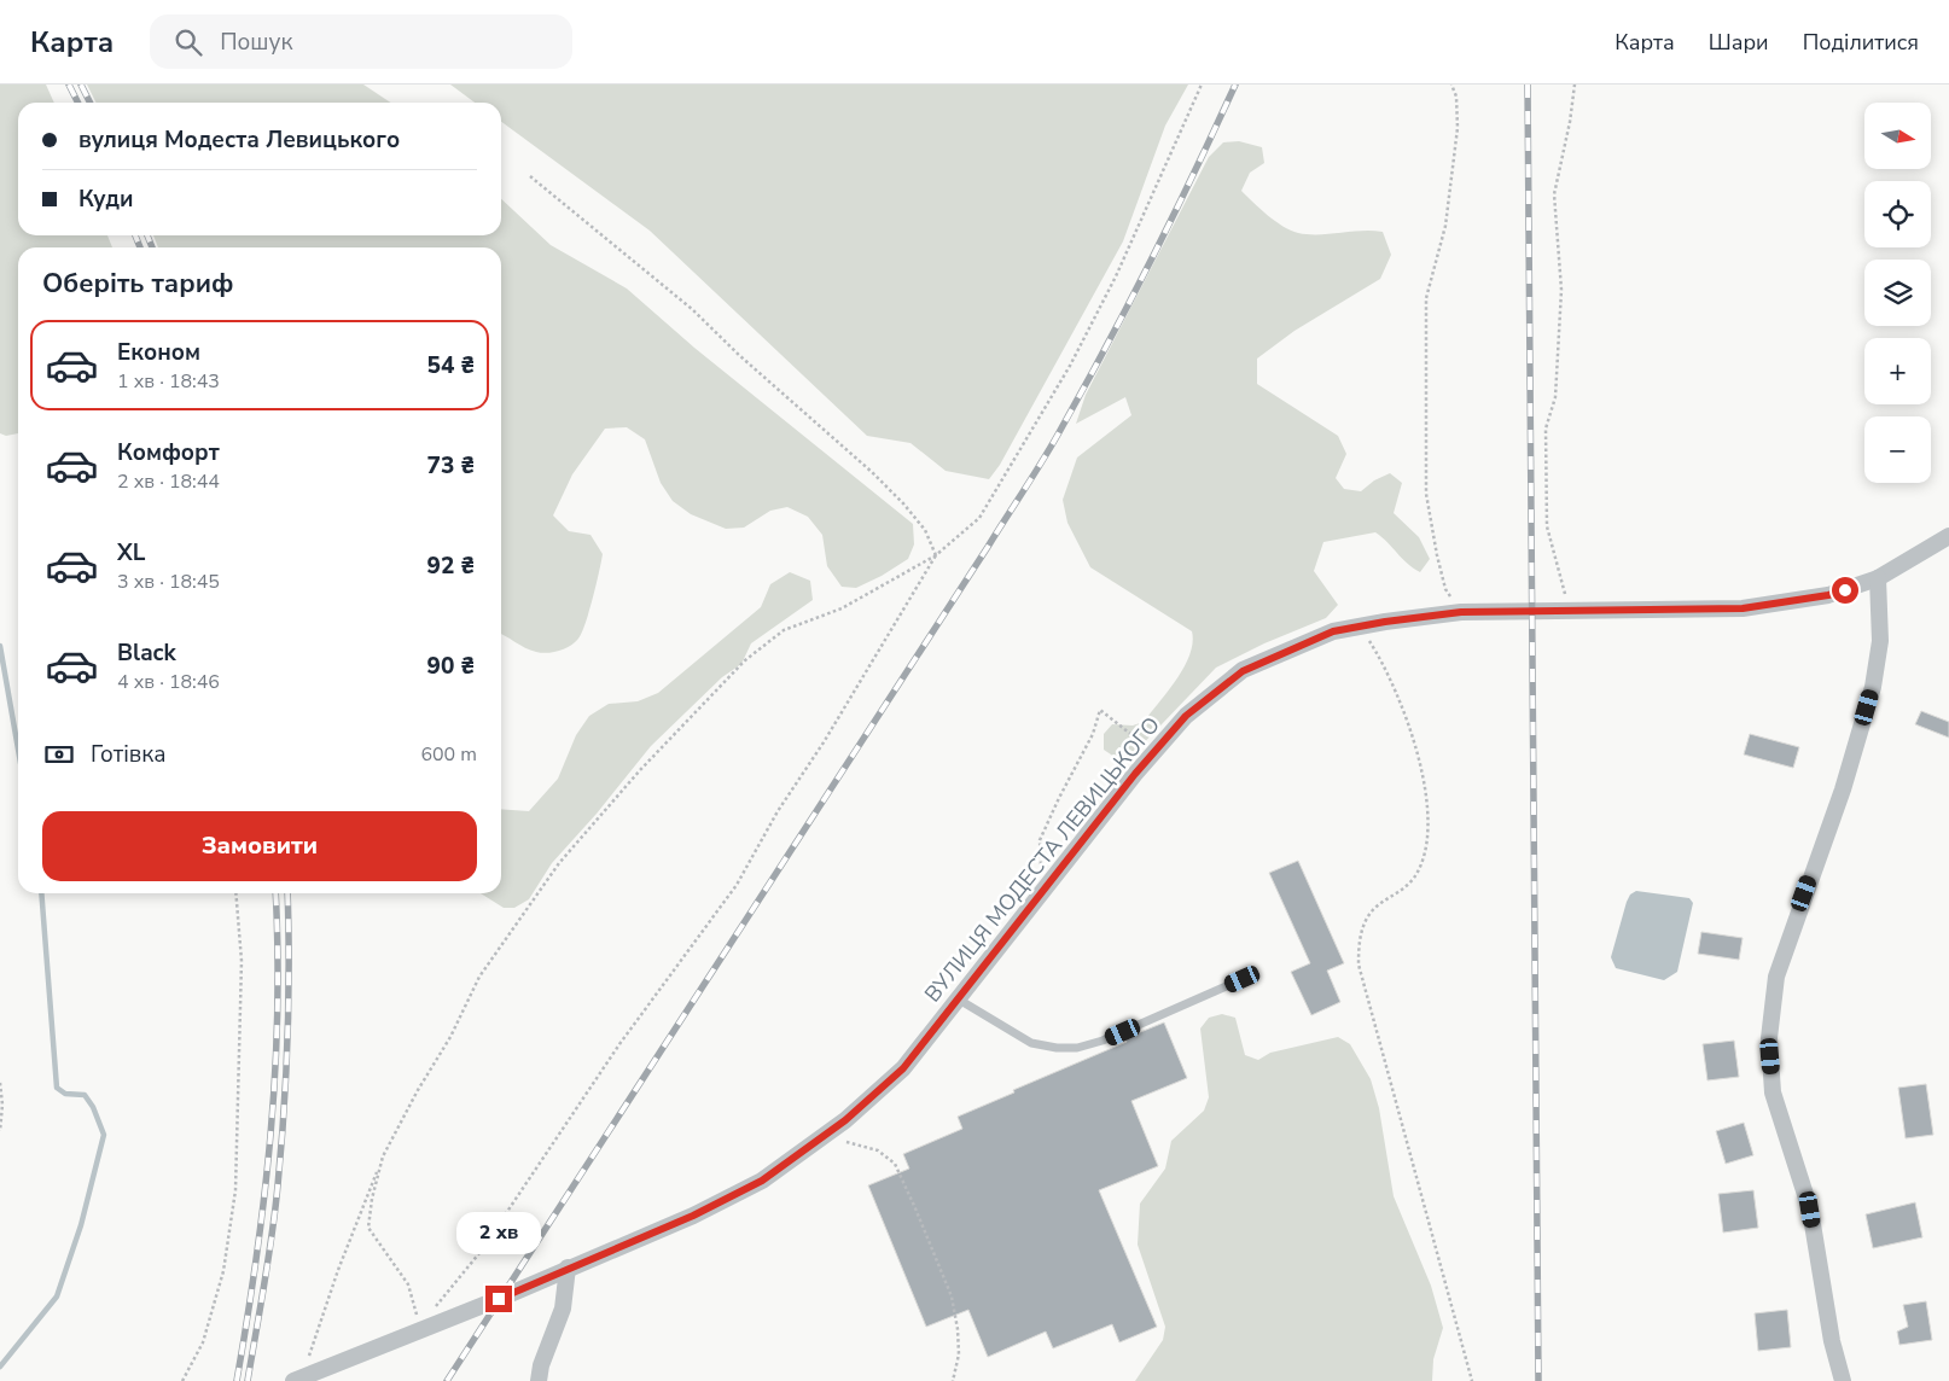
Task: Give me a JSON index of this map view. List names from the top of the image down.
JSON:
{
  "streets": {
    "street": ["ВУЛИЦЯ МОДЕСТА ЛЕВИЦЬКОГО"]
  },
  "north": "right",
  "page": {
    "header": "Карта",
    "search": "Пошук",
    "nav": ["Карта", "Шари", "Поділитися"],
    "map_buttons": ["+", "−"],
    "banner": ["вулиця Модеста Левицького", "Куди"],
    "heading": "Оберіть тариф",
    "list": [
      {
        "name": "Економ",
        "note": "1 хв · 18:43",
        "value": "54 ₴"
      },
      {
        "name": "Комфорт",
        "note": "2 хв · 18:44",
        "value": "73 ₴"
      },
      {
        "name": "XL",
        "note": "3 хв · 18:45",
        "value": "92 ₴"
      },
      {
        "name": "Black",
        "note": "4 хв · 18:46",
        "value": "90 ₴"
      }
    ],
    "pay": ["Готівка", "600 m"],
    "buttons": "Замовити",
    "bubble": "2 хв"
  }
}
